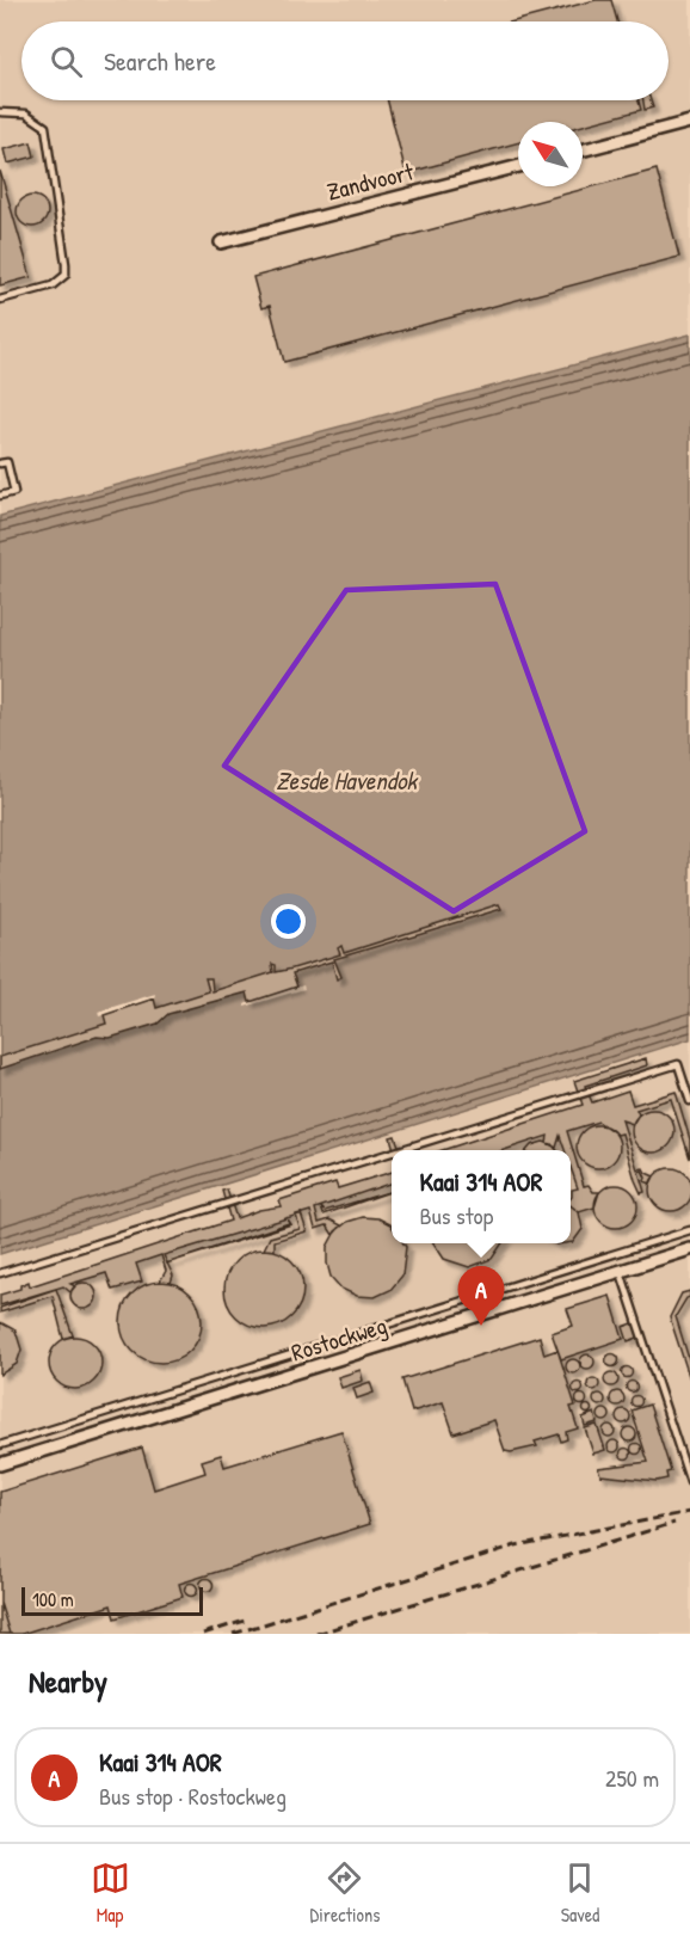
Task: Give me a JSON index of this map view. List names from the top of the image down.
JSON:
{
  "streets": {
    "street": ["Zandvoort", "Rostockweg"]
  },
  "water": ["Zesde Havendok"],
  "scale_bar": "100 m",
  "north": "top left",
  "page": {
    "search": "Search here",
    "popup": ["Kaai 314 AOR", "Bus stop"],
    "pins": "A",
    "scale": "100 m",
    "heading": "Nearby",
    "list": [
      {
        "mark": "A",
        "name": "Kaai 314 AOR",
        "note": "Bus stop · Rostockweg",
        "value": "250 m"
      }
    ],
    "nav": ["Map", "Directions", "Saved"]
  }
}
